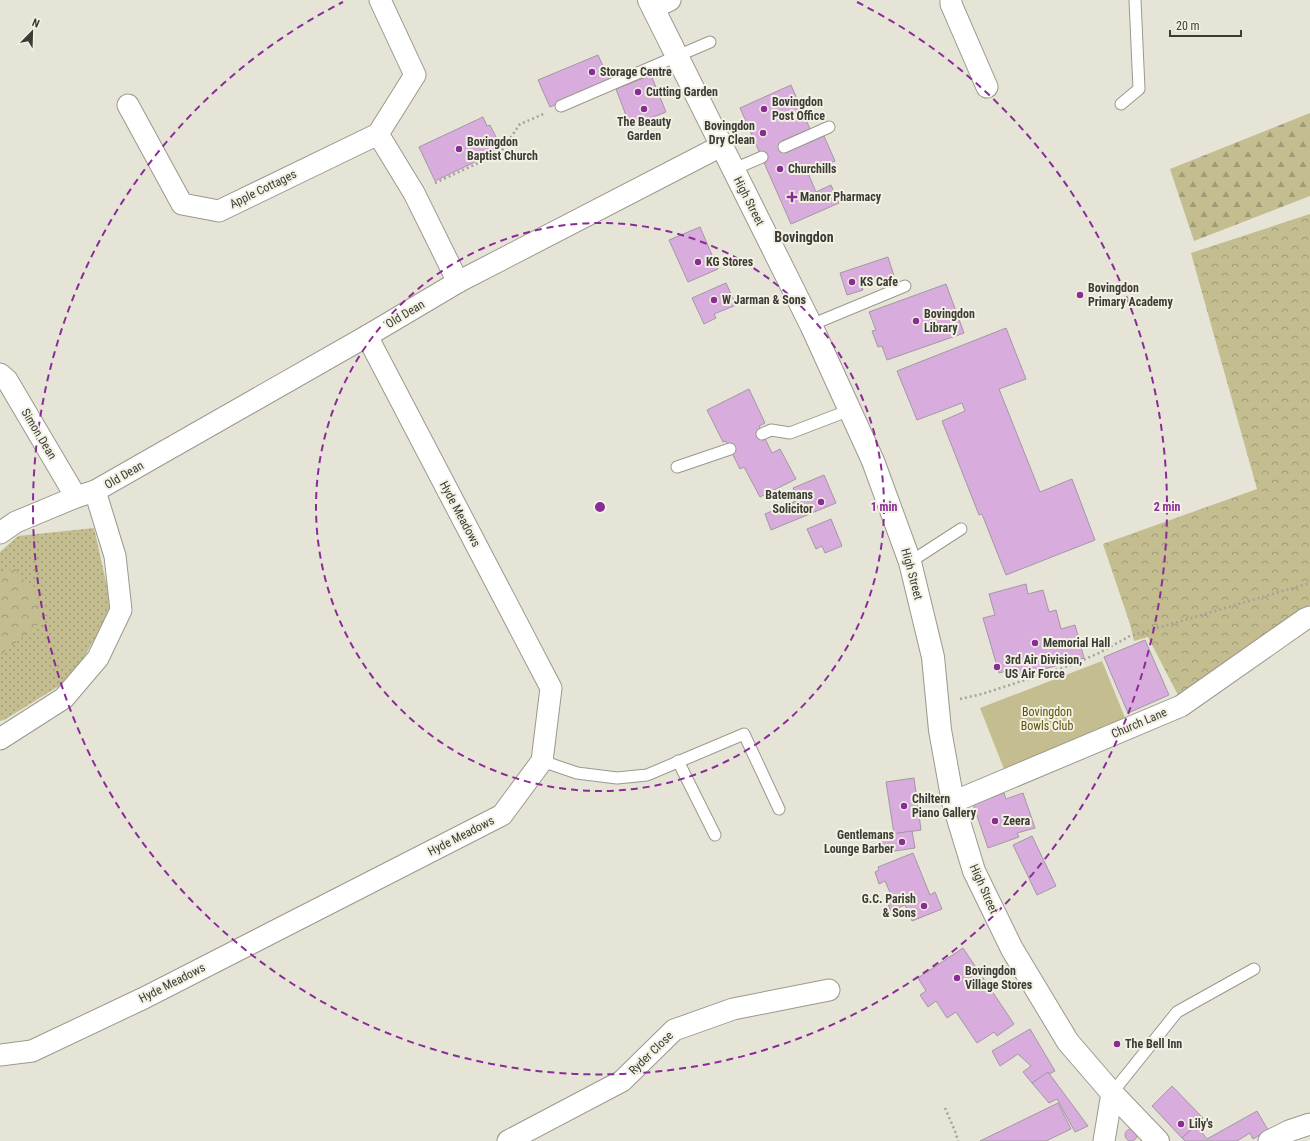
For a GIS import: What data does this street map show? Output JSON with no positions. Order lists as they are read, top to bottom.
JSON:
{
  "streets": {
    "street": [
      "Apple Cottages",
      "High Street",
      "Old Dean",
      "Simon Dean",
      "Hyde Meadows",
      "Church Lane",
      "Ryder Close"
    ]
  },
  "crossings": [
    ["High Street", "Old Dean"],
    ["High Street", "Church Lane"],
    ["Old Dean", "Simon Dean"],
    ["Old Dean", "Hyde Meadows"]
  ],
  "districts": ["Bovingdon"],
  "parks": ["Bovingdon Bowls Club"],
  "places": {
    "other": [
      "Storage Centre",
      "Cutting Garden",
      "The Beauty Garden",
      "Bovingdon Post Office",
      "Bovingdon Dry Clean",
      "Bovingdon Baptist Church",
      "Churchills",
      "KG Stores",
      "KS Cafe",
      "Bovingdon Primary Academy",
      "W Jarman & Sons",
      "Bovingdon Library",
      "Batemans Solicitor",
      "Memorial Hall",
      "3rd Air Division, US Air Force",
      "Chiltern Piano Gallery",
      "Zeera",
      "Gentlemans Lounge Barber",
      "G.C. Parish & Sons",
      "Bovingdon Village Stores",
      "The Bell Inn",
      "Lily's"
    ],
    "health": ["Manor Pharmacy"]
  },
  "scale_bar": "20 m",
  "north": "top right",
  "rings": ["1 min", "2 min"]
}
